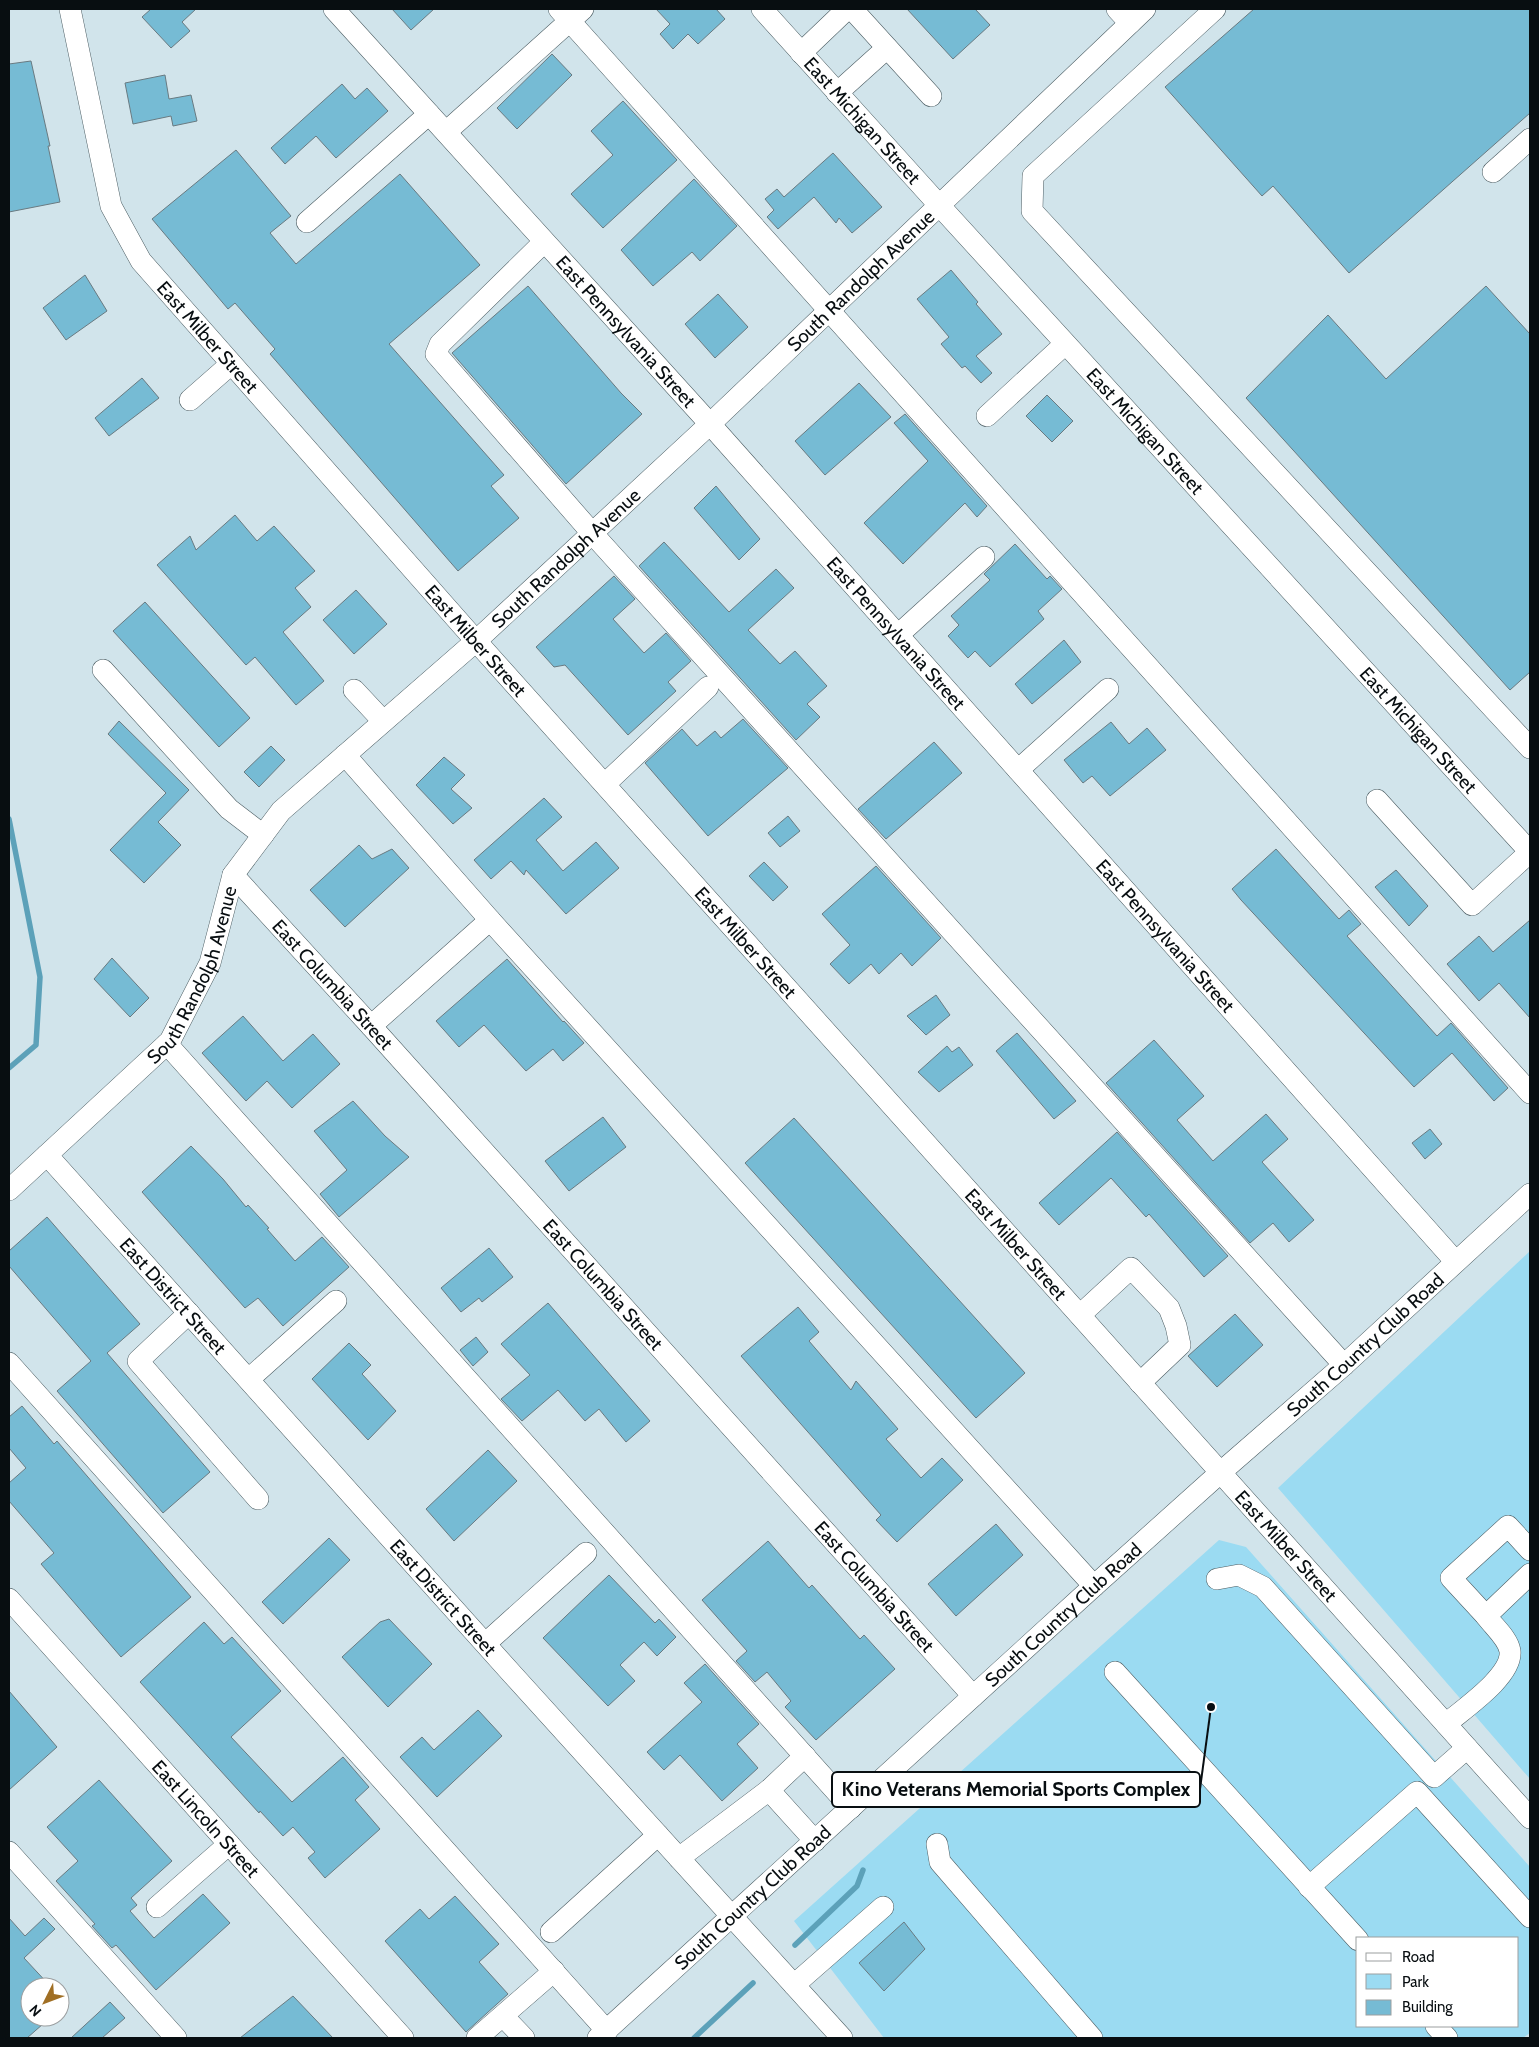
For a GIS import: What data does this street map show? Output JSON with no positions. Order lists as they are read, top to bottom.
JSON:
{
  "streets": {
    "street": [
      "East Michigan Street",
      "South Randolph Avenue",
      "East Pennsylvania Street",
      "East Milber Street",
      "East Columbia Street",
      "East District Street",
      "South Country Club Road",
      "East Lincoln Street"
    ]
  },
  "crossings": [
    ["East Michigan Street", "South Randolph Avenue"],
    ["South Randolph Avenue", "East Pennsylvania Street"],
    ["South Randolph Avenue", "East Milber Street"],
    ["South Randolph Avenue", "East Columbia Street"],
    ["South Randolph Avenue", "East District Street"],
    ["East Pennsylvania Street", "South Country Club Road"],
    ["East Milber Street", "South Country Club Road"],
    ["East Columbia Street", "South Country Club Road"],
    ["East District Street", "South Country Club Road"]
  ],
  "places": ["Kino Veterans Memorial Sports Complex"],
  "legend": ["Road", "Park", "Building"],
  "north": "bottom left"
}
